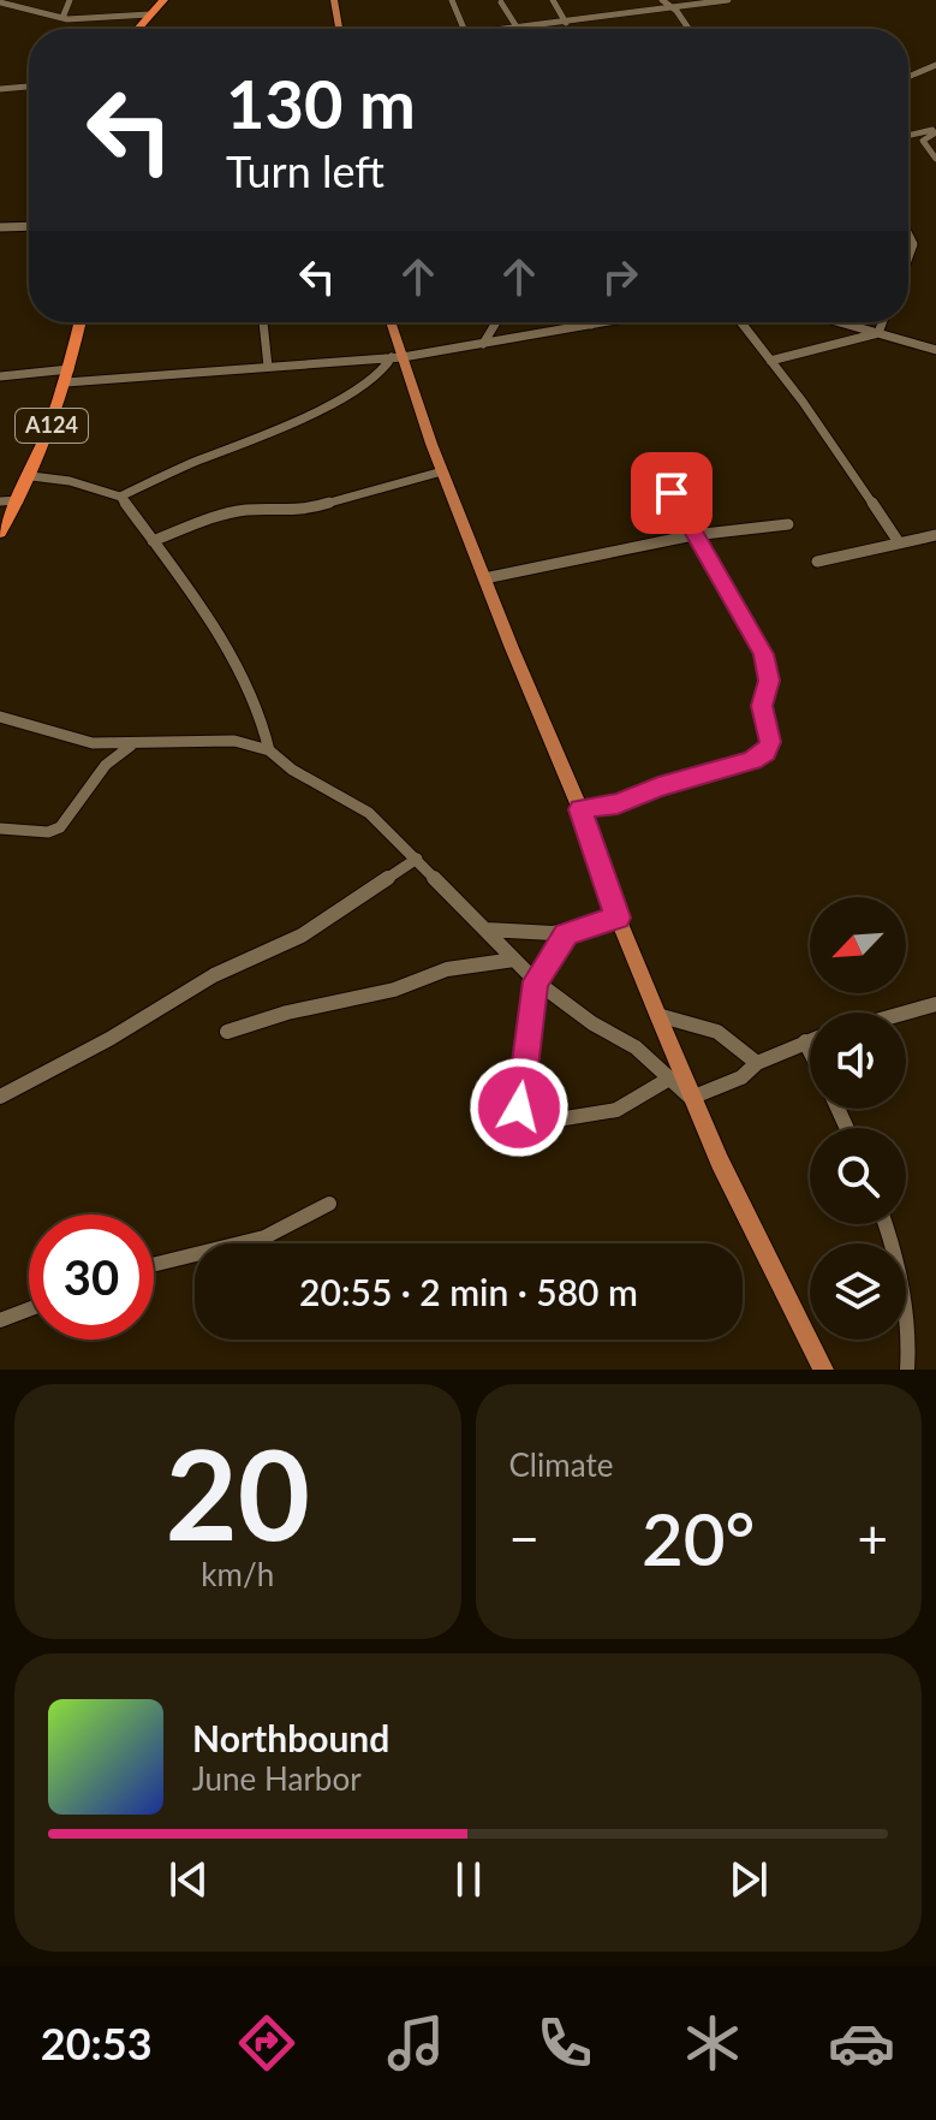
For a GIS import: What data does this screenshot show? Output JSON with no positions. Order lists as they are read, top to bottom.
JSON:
{
  "streets": {
    "highway": ["A124"]
  },
  "north": "bottom left",
  "page": {
    "turn": ["130 m", "Turn left"],
    "limit": "30",
    "trip": "20:55 · 2 min · 580 m",
    "tile": [
      ["20", "km/h"],
      "Climate"
    ],
    "heat": ["−", "20°", "+"],
    "song": ["Northbound", "June Harbor"],
    "tabs": "20:53"
  }
}
